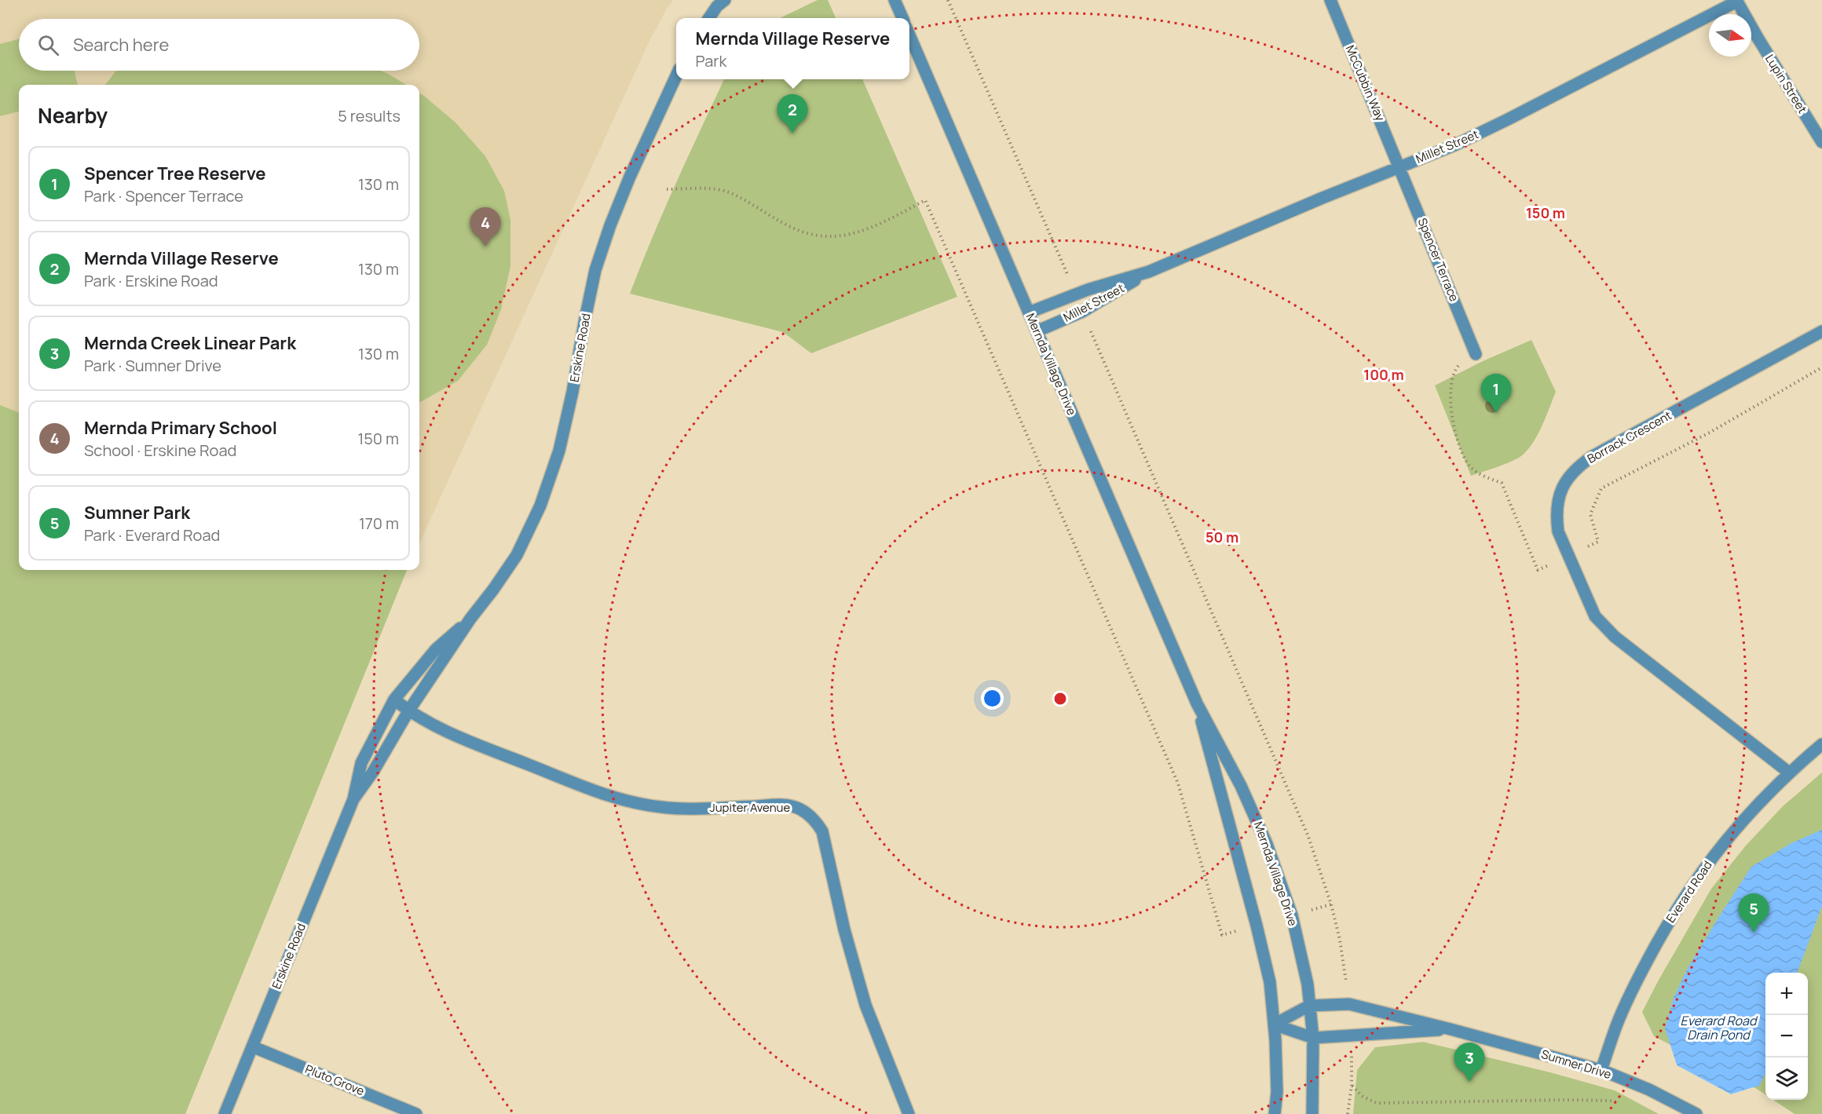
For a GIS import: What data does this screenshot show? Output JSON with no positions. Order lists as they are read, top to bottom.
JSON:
{
  "streets": {
    "street": [
      "McCubbin Way",
      "Lupin Street",
      "Millet Street",
      "Spencer Terrace",
      "Erskine Road",
      "Mernda Village Drive",
      "Borrack Crescent",
      "Jupiter Avenue",
      "Everard Road",
      "Sumner Drive",
      "Pluto Grove"
    ]
  },
  "crossings": [
    ["McCubbin Way", "Millet Street"],
    ["McCubbin Way", "Spencer Terrace"],
    ["Lupin Street", "Millet Street"],
    ["Millet Street", "Spencer Terrace"],
    ["Millet Street", "Mernda Village Drive"],
    ["Erskine Road", "Jupiter Avenue"],
    ["Erskine Road", "Pluto Grove"],
    ["Mernda Village Drive", "Sumner Drive"],
    ["Borrack Crescent", "Everard Road"],
    ["Everard Road", "Sumner Drive"]
  ],
  "water": ["Everard Road Drain Pond"],
  "north": "right",
  "page": {
    "popup": ["Mernda Village Reserve", "Park"],
    "search": "Search here",
    "heading": ["Nearby", "5 results"],
    "pins": [
      "2",
      "4",
      "1",
      "5",
      "3"
    ],
    "list": [
      {
        "mark": "1",
        "name": "Spencer Tree Reserve",
        "note": "Park · Spencer Terrace",
        "value": "130 m"
      },
      {
        "mark": "2",
        "name": "Mernda Village Reserve",
        "note": "Park · Erskine Road",
        "value": "130 m"
      },
      {
        "mark": "3",
        "name": "Mernda Creek Linear Park",
        "note": "Park · Sumner Drive",
        "value": "130 m"
      },
      {
        "mark": "4",
        "name": "Mernda Primary School",
        "note": "School · Erskine Road",
        "value": "150 m"
      },
      {
        "mark": "5",
        "name": "Sumner Park",
        "note": "Park · Everard Road",
        "value": "170 m"
      }
    ],
    "map_buttons": ["+", "−"]
  },
  "rings": ["150 m", "100 m", "50 m"]
}
